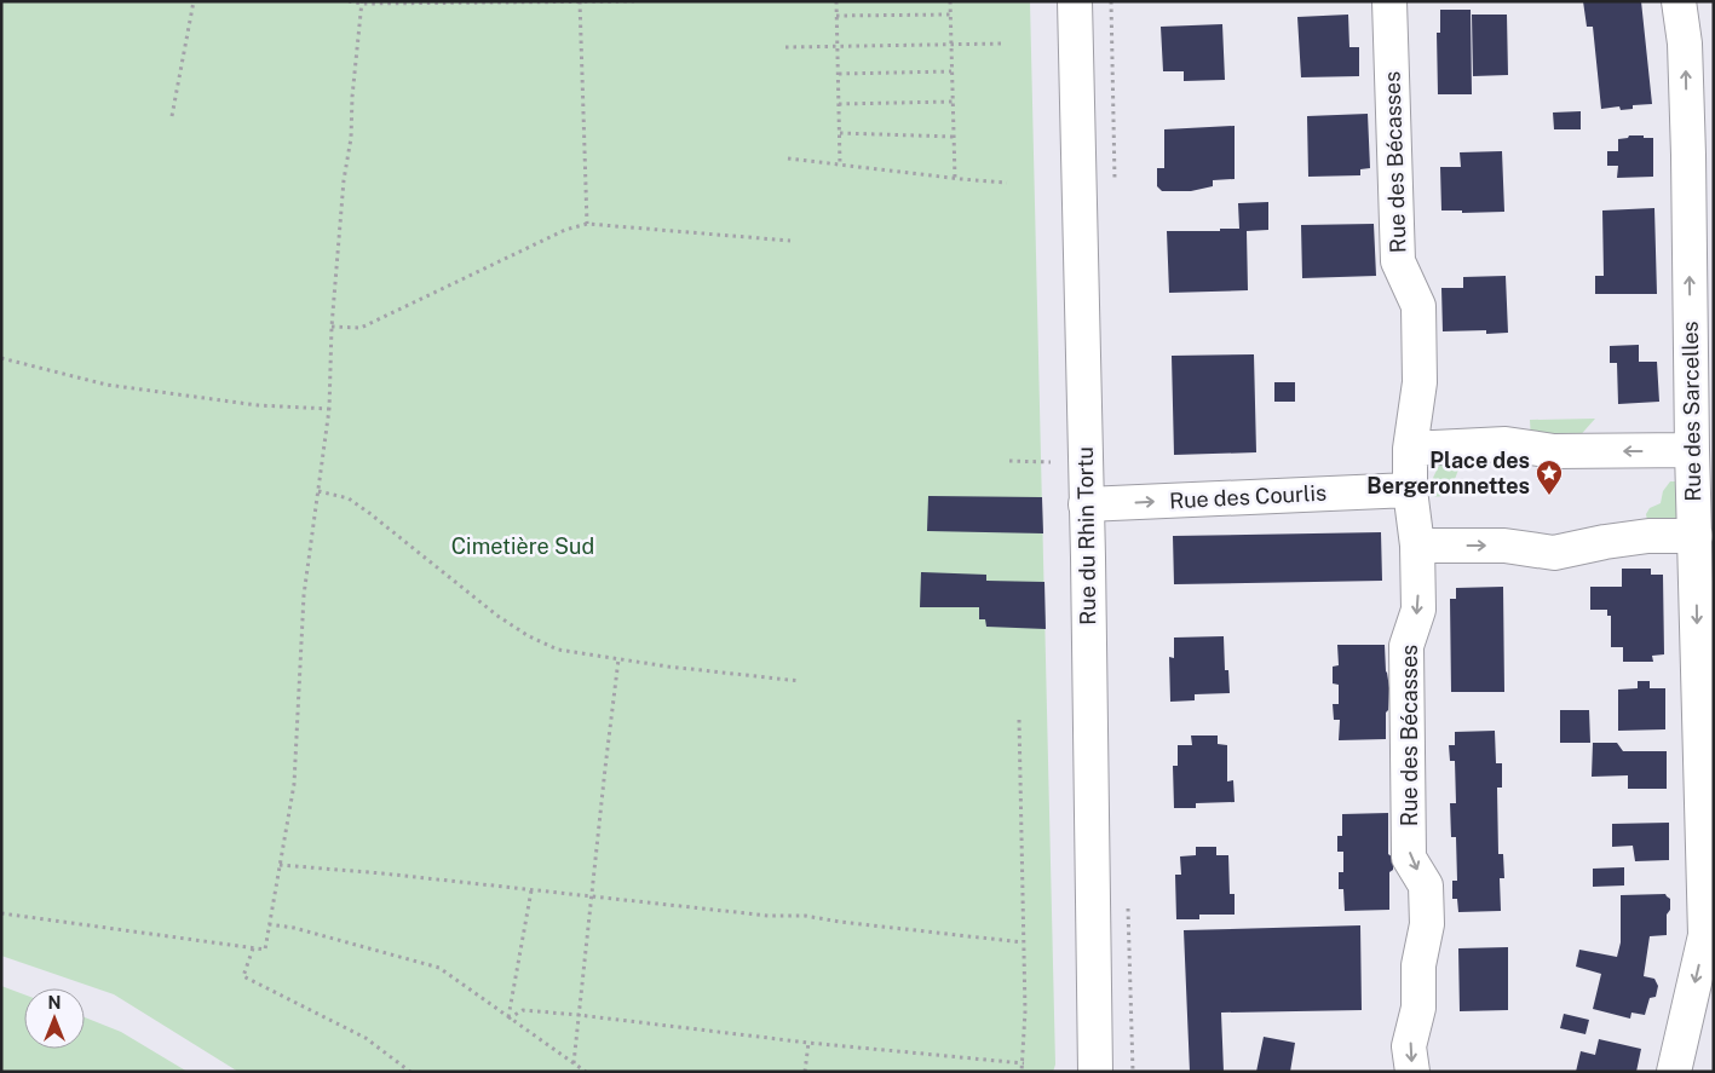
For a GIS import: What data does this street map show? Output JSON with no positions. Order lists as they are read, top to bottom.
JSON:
{
  "streets": {
    "street": [
      "Rue des Bécasses",
      "Rue des Sarcelles",
      "Rue des Courlis",
      "Rue du Rhin Tortu"
    ]
  },
  "crossings": [
    ["Rue des Bécasses", "Rue des Courlis"],
    ["Rue des Courlis", "Rue du Rhin Tortu"]
  ],
  "one_way": ["Rue des Bécasses", "Rue des Courlis"],
  "parks": ["Cimetière Sud"],
  "places": {
    "place": ["Place des Bergeronnettes"]
  },
  "north": "top"
}
